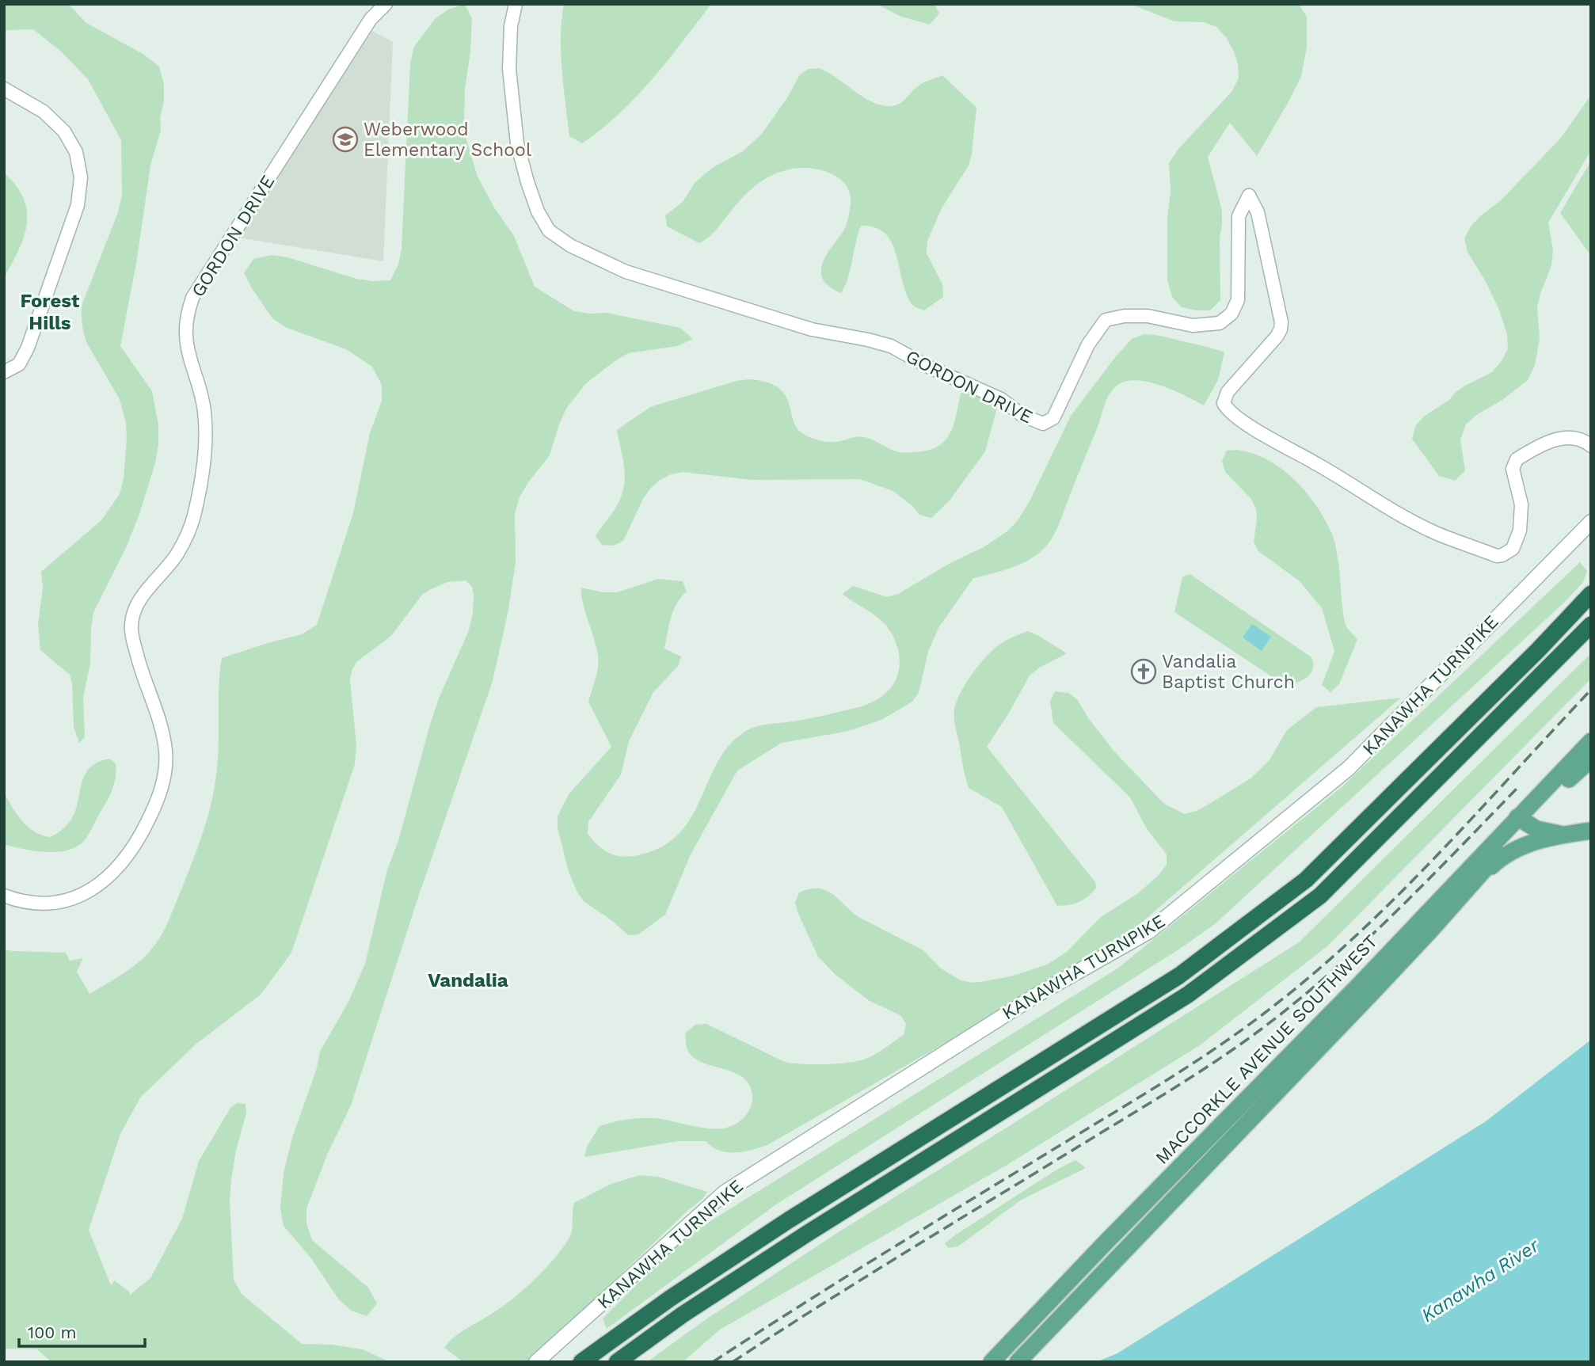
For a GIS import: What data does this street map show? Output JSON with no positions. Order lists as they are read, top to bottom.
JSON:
{
  "streets": {
    "main road": ["KANAWHA TURNPIKE", "MACCORKLE AVENUE SOUTHWEST"],
    "street": ["GORDON DRIVE"]
  },
  "districts": ["Forest Hills", "Vandalia"],
  "water": ["Kanawha River"],
  "places": {
    "school or university": ["Weberwood Elementary School"],
    "church": ["Vandalia Baptist Church"]
  },
  "scale_bar": "100 m"
}
